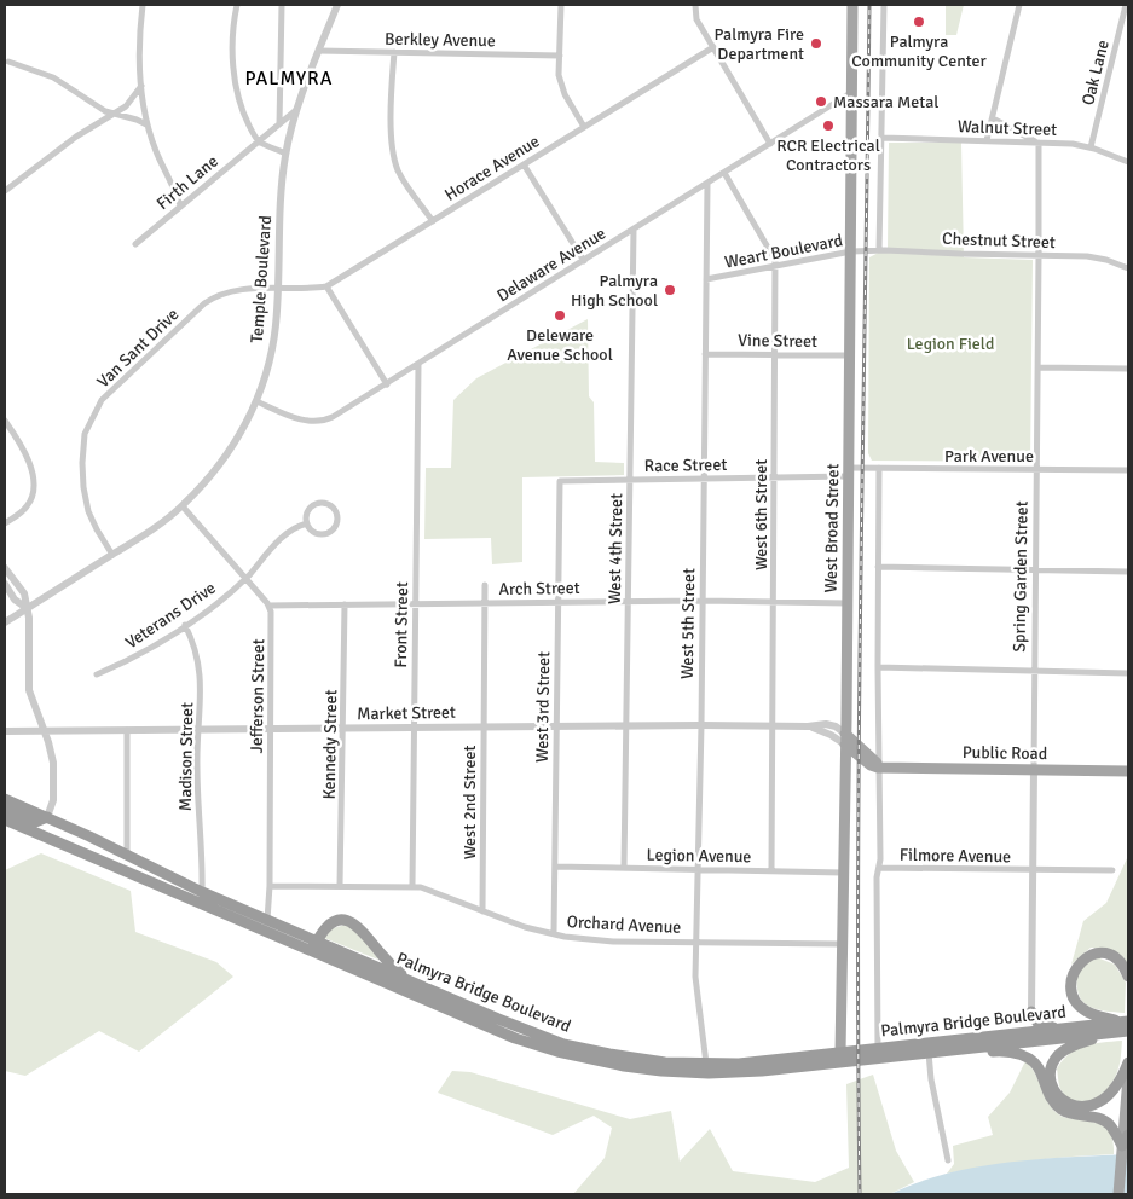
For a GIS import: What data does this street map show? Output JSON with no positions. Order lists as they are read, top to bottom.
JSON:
{
  "streets": {
    "highway": ["Palmyra Bridge Boulevard"],
    "main road": ["West Broad Street", "Public Road"],
    "street": [
      "Berkley Avenue",
      "Oak Lane",
      "Walnut Street",
      "Horace Avenue",
      "Firth Lane",
      "Chestnut Street",
      "Weart Boulevard",
      "Delaware Avenue",
      "Temple Boulevard",
      "Vine Street",
      "Van Sant Drive",
      "Park Avenue",
      "Race Street",
      "West 6th Street",
      "West 4th Street",
      "Spring Garden Street",
      "Arch Street",
      "Veterans Drive",
      "West 5th Street",
      "Front Street",
      "Jefferson Street",
      "West 3rd Street",
      "Market Street",
      "Kennedy Street",
      "Madison Street",
      "West 2nd Street",
      "Legion Avenue",
      "Filmore Avenue",
      "Orchard Avenue"
    ]
  },
  "crossings": [
    ["Berkley Avenue", "Temple Boulevard"],
    ["Oak Lane", "Walnut Street"],
    ["Walnut Street", "Spring Garden Street"],
    ["Horace Avenue", "Temple Boulevard"],
    ["Horace Avenue", "Van Sant Drive"],
    ["Firth Lane", "Temple Boulevard"],
    ["Chestnut Street", "Weart Boulevard"],
    ["Chestnut Street", "Spring Garden Street"],
    ["Weart Boulevard", "West 6th Street"],
    ["Weart Boulevard", "West Broad Street"],
    ["Weart Boulevard", "West 5th Street"],
    ["Delaware Avenue", "Temple Boulevard"],
    ["Delaware Avenue", "West 6th Street"],
    ["Delaware Avenue", "West Broad Street"],
    ["Delaware Avenue", "West 4th Street"],
    ["Delaware Avenue", "West 5th Street"],
    ["Delaware Avenue", "Front Street"],
    ["Temple Boulevard", "Van Sant Drive"],
    ["Vine Street", "West 6th Street"],
    ["Vine Street", "West Broad Street"],
    ["Vine Street", "West 5th Street"],
    ["Park Avenue", "Race Street"],
    ["Park Avenue", "West Broad Street"],
    ["Park Avenue", "Spring Garden Street"],
    ["Race Street", "West 6th Street"],
    ["Race Street", "West Broad Street"],
    ["Race Street", "West 4th Street"],
    ["Race Street", "West 5th Street"],
    ["Race Street", "West 3rd Street"],
    ["West 6th Street", "Arch Street"],
    ["West 6th Street", "Market Street"],
    ["West 6th Street", "Legion Avenue"],
    ["West Broad Street", "Arch Street"],
    ["West Broad Street", "Market Street"],
    ["West Broad Street", "Public Road"],
    ["West Broad Street", "Legion Avenue"],
    ["West Broad Street", "Orchard Avenue"],
    ["West Broad Street", "Palmyra Bridge Boulevard"],
    ["West 4th Street", "Arch Street"],
    ["West 4th Street", "Market Street"],
    ["West 4th Street", "Legion Avenue"],
    ["Spring Garden Street", "Public Road"],
    ["Spring Garden Street", "Filmore Avenue"],
    ["Arch Street", "West 5th Street"],
    ["Arch Street", "Front Street"],
    ["Arch Street", "Jefferson Street"],
    ["Arch Street", "West 3rd Street"],
    ["Arch Street", "Kennedy Street"],
    ["Arch Street", "West 2nd Street"],
    ["Veterans Drive", "Madison Street"],
    ["West 5th Street", "Market Street"],
    ["West 5th Street", "Legion Avenue"],
    ["West 5th Street", "Orchard Avenue"],
    ["West 5th Street", "Palmyra Bridge Boulevard"],
    ["Front Street", "Market Street"],
    ["Front Street", "Orchard Avenue"],
    ["Jefferson Street", "Market Street"],
    ["Jefferson Street", "Orchard Avenue"],
    ["Jefferson Street", "Palmyra Bridge Boulevard"],
    ["West 3rd Street", "Market Street"],
    ["West 3rd Street", "Legion Avenue"],
    ["West 3rd Street", "Orchard Avenue"],
    ["Market Street", "Kennedy Street"],
    ["Market Street", "Public Road"],
    ["Market Street", "Madison Street"],
    ["Market Street", "West 2nd Street"],
    ["Kennedy Street", "Orchard Avenue"],
    ["Madison Street", "Palmyra Bridge Boulevard"],
    ["West 2nd Street", "Orchard Avenue"]
  ],
  "districts": ["PALMYRA"],
  "parks": ["Legion Field"],
  "places": [
    "Palmyra Community Center",
    "Palmyra Fire Department",
    "Massara Metal",
    "RCR Electrical Contractors",
    "Palmyra High School",
    "Deleware Avenue School"
  ]
}
